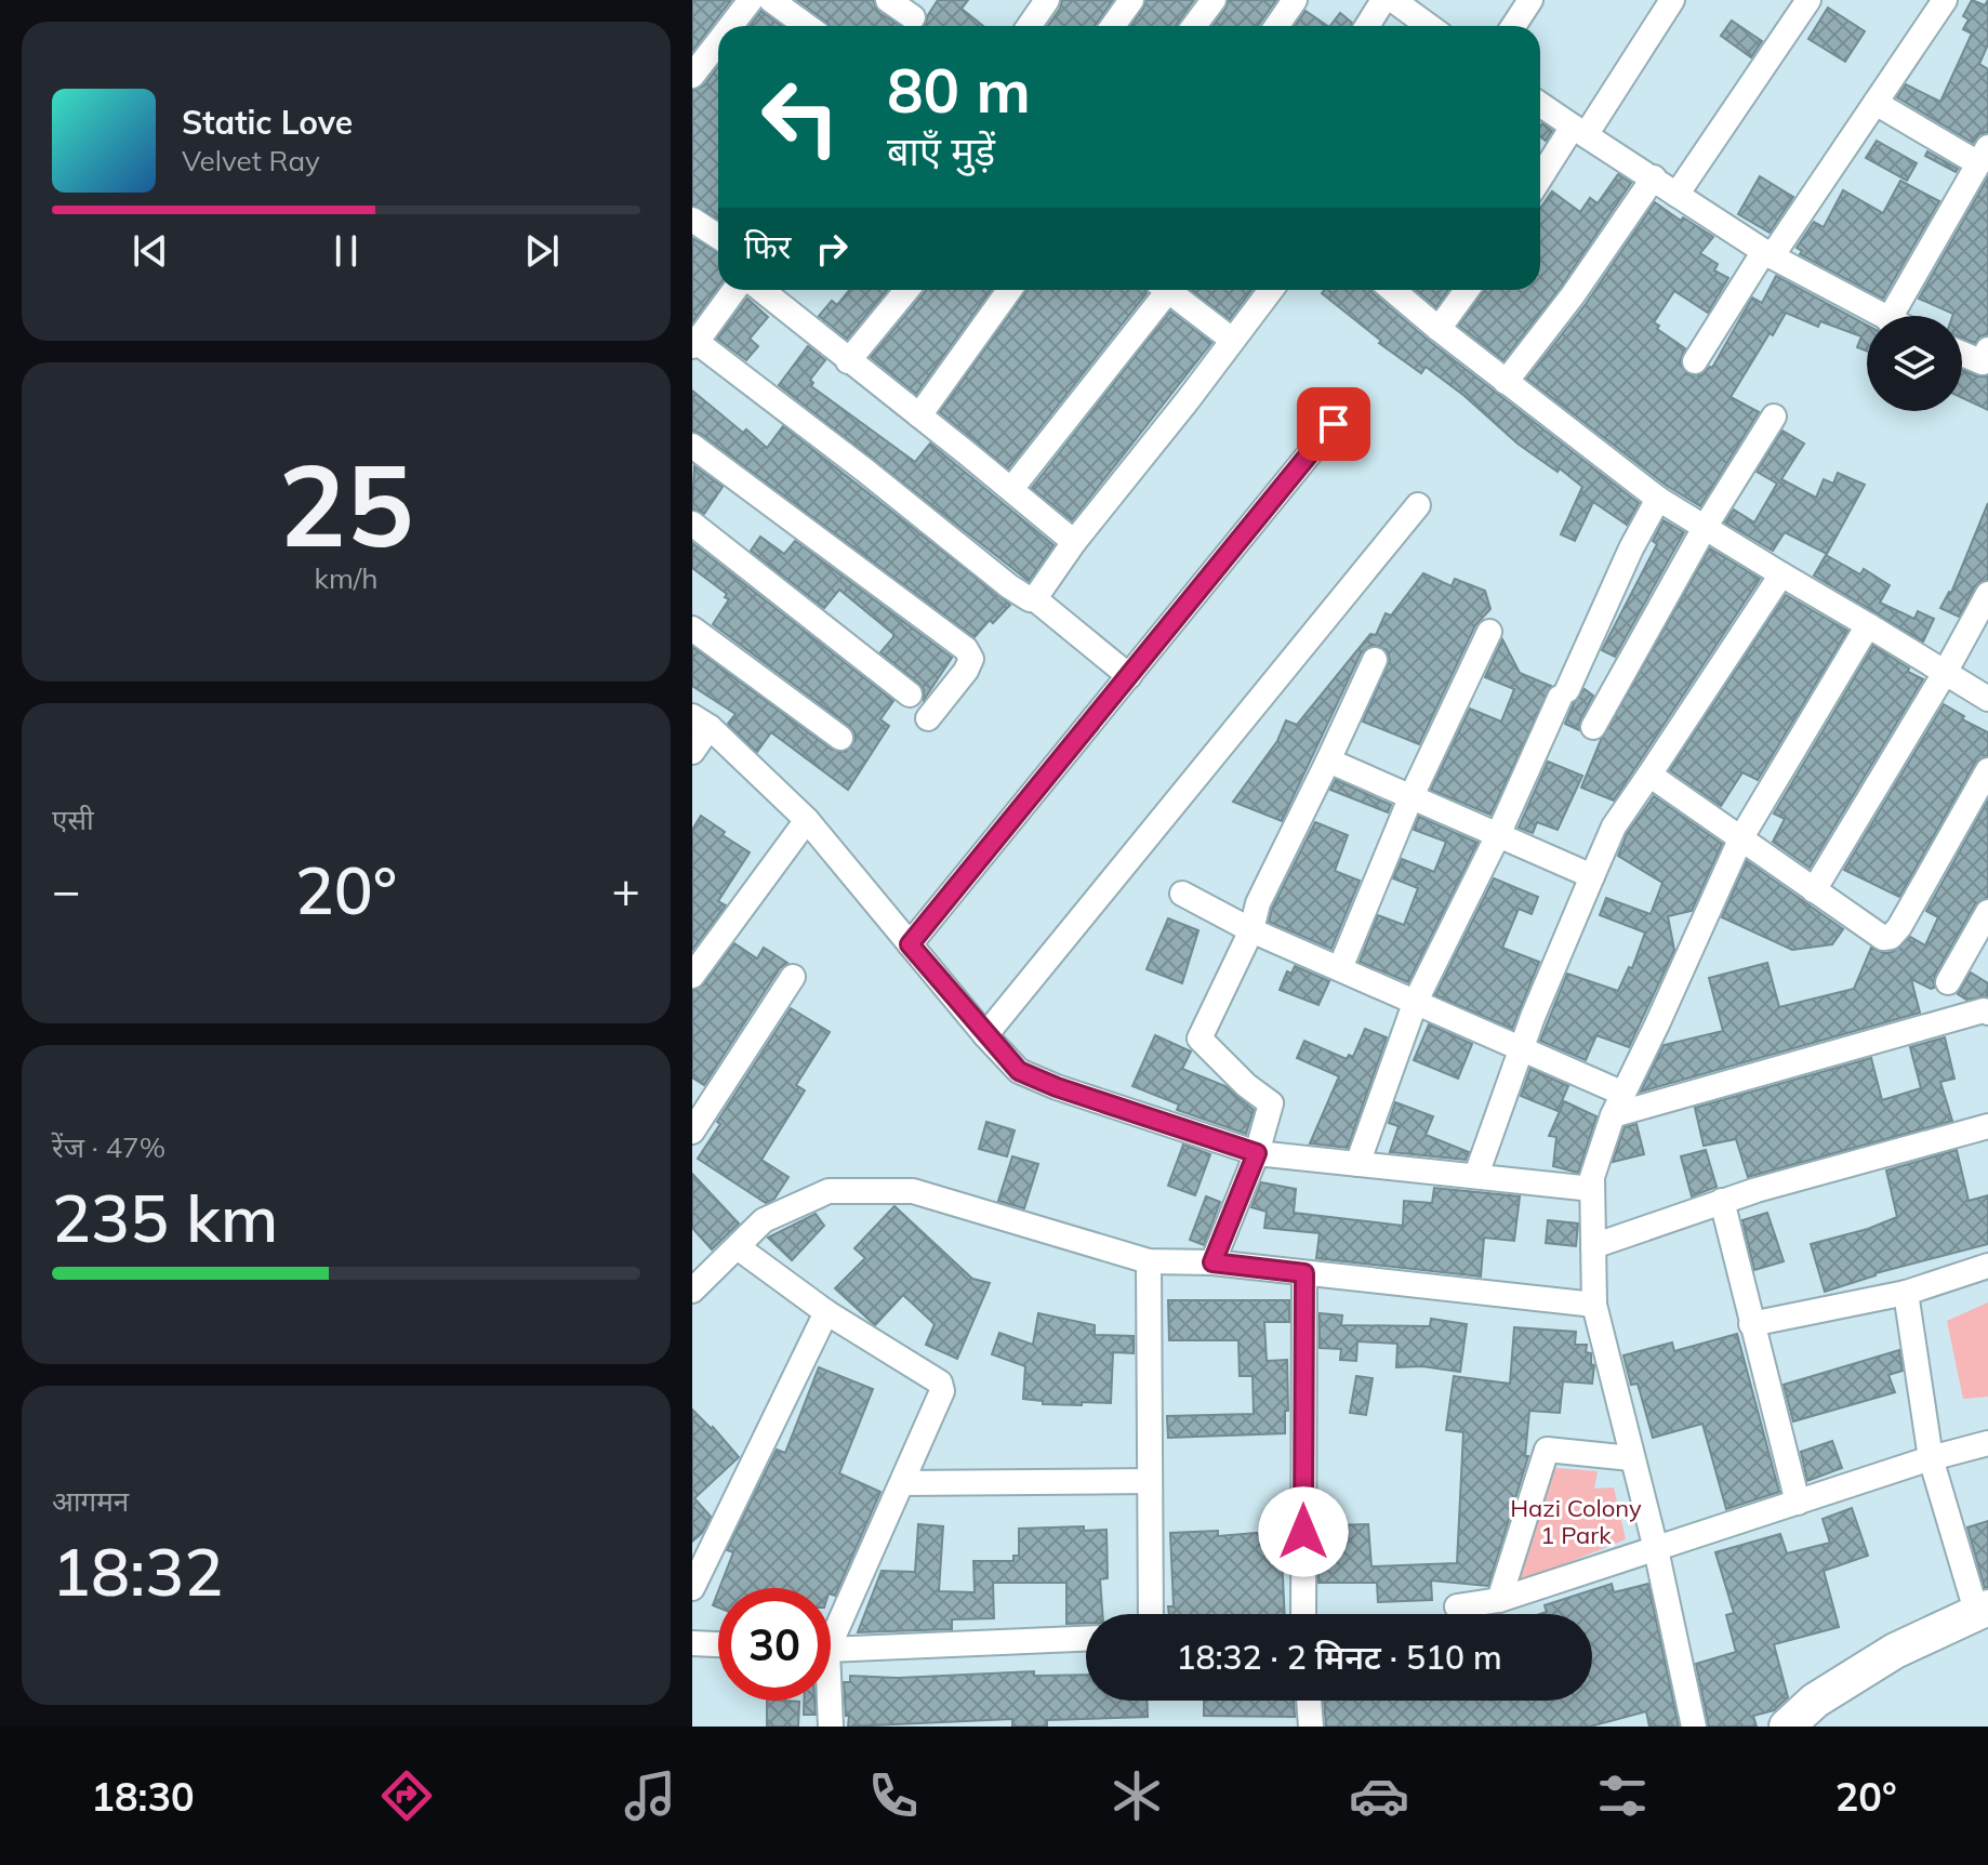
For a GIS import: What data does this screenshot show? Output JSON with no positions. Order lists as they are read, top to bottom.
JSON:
{
  "parks": ["Hazi Colony 1 Park"],
  "page": {
    "turn": ["80 m", "बाएँ मुड़ें"],
    "song": ["Static Love", "Velvet Ray"],
    "then": "फिर",
    "tile": [
      ["25", "km/h"],
      "एसी",
      ["रेंज · 47%", "235 km"],
      ["आगमन", "18:32"]
    ],
    "heat": ["−", "20°", "+"],
    "limit": "30",
    "trip": "18:32 · 2 मिनट · 510 m",
    "tabs": ["18:30", "20°"]
  }
}
